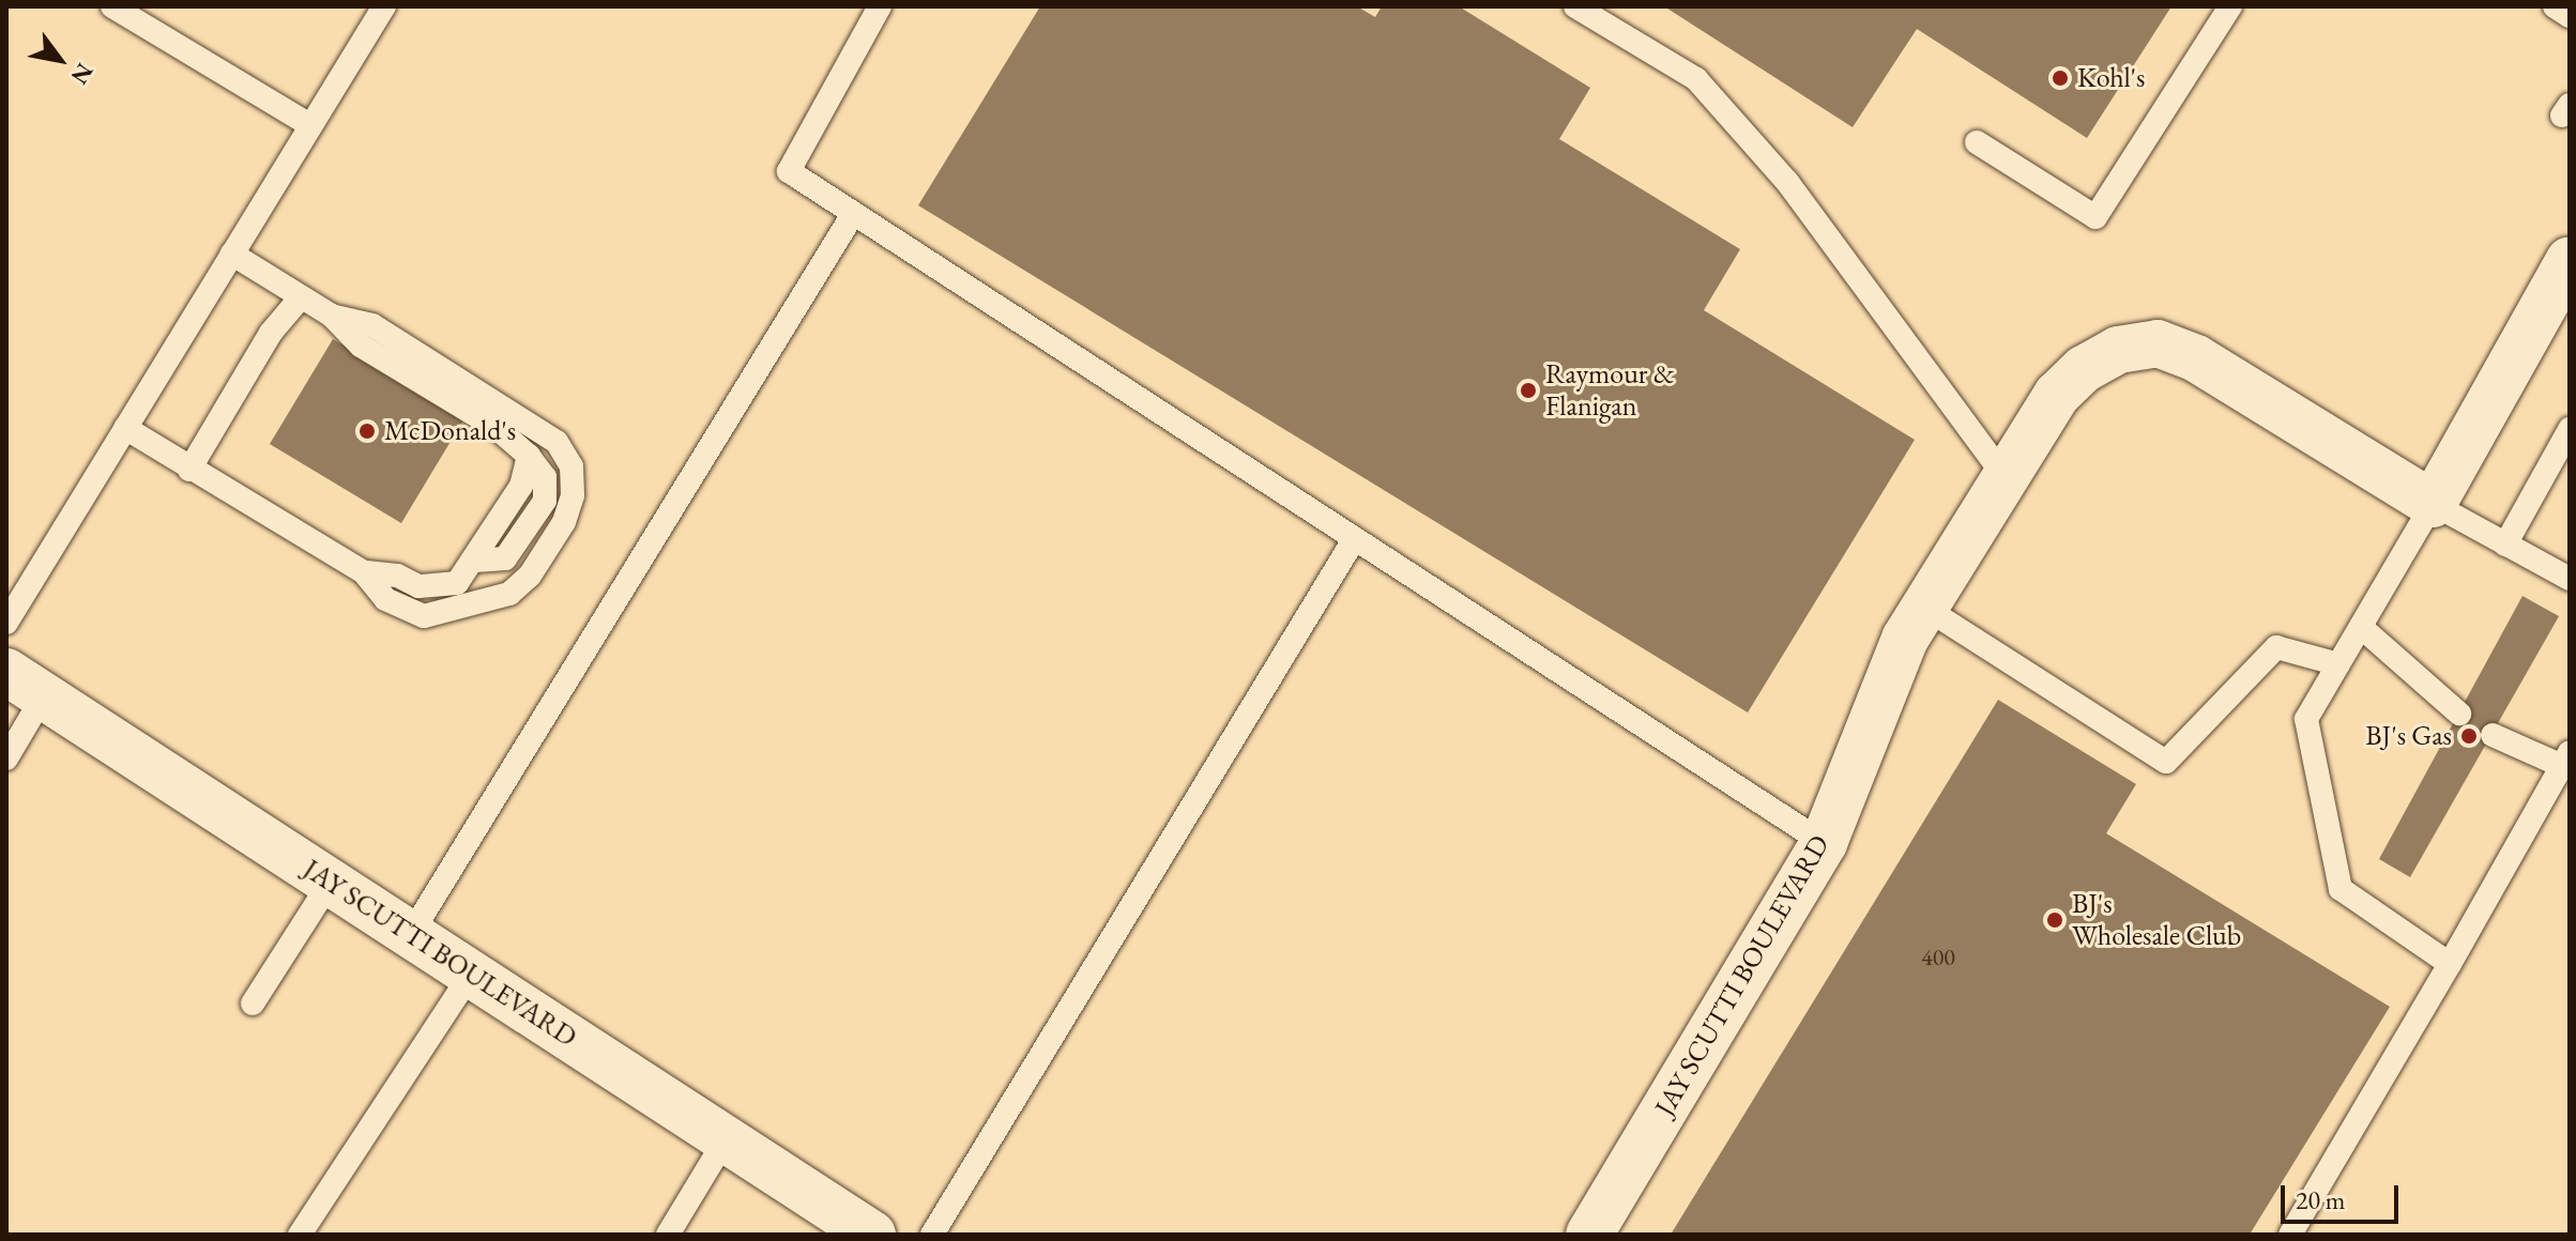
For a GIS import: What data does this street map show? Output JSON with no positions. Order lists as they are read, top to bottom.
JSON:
{
  "streets": {
    "street": ["JAY SCUTTI BOULEVARD"]
  },
  "places": [
    "Kohl's",
    "Raymour & Flanigan",
    "McDonald's",
    "BJ's Gas",
    "BJ's Wholesale Club"
  ],
  "house_numbers": ["400"],
  "scale_bar": "20 m",
  "north": "bottom right"
}
